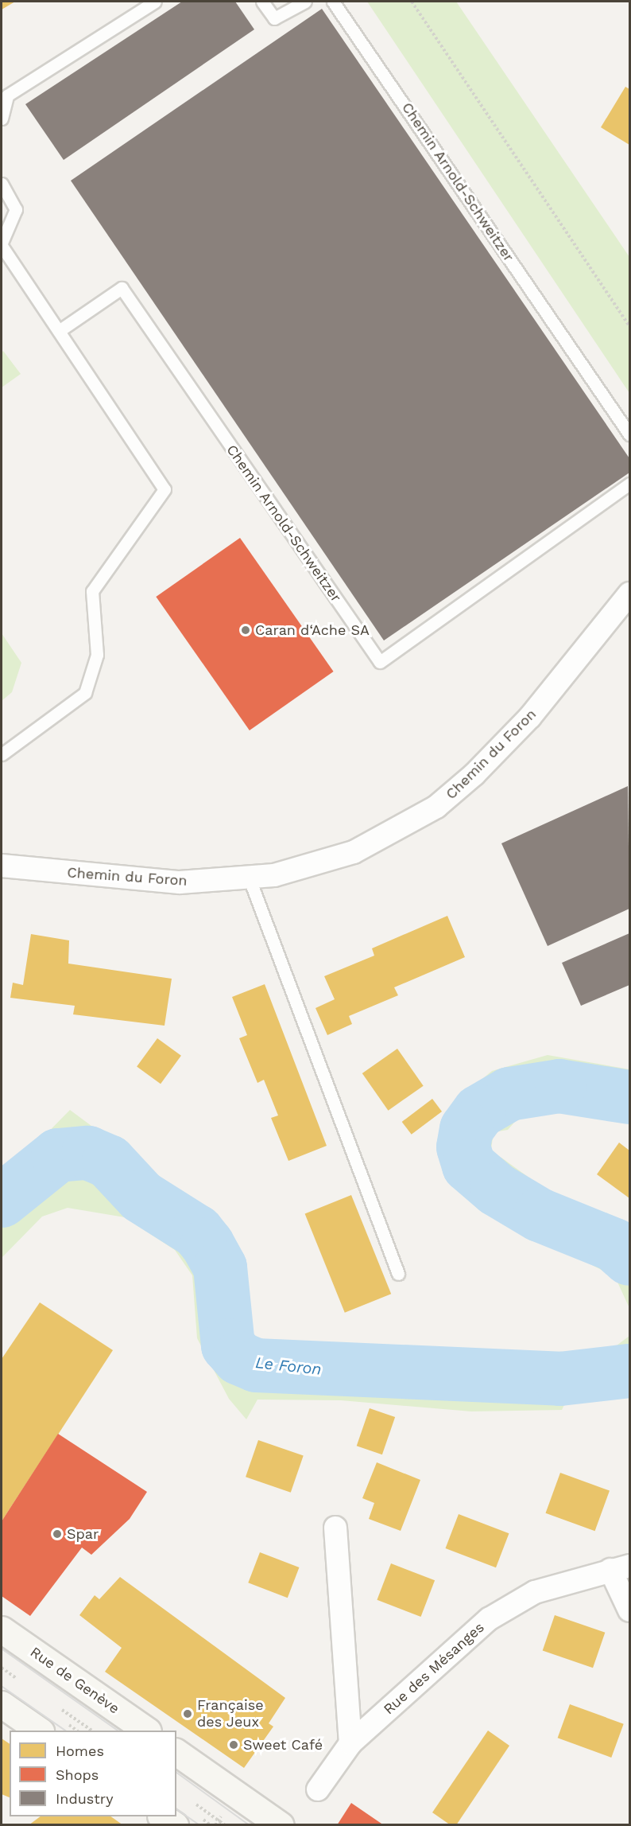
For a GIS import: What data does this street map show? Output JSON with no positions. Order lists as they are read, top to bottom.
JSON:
{
  "streets": {
    "main road": ["Rue de Genève"],
    "street": ["Chemin du Foron", "Rue des Mésanges"],
    "lane": ["Chemin Arnold-Schweitzer"]
  },
  "water": ["Le Foron"],
  "places": [
    "Caran d‘Ache SA",
    "Spar",
    "Française des Jeux",
    "Sweet Café"
  ],
  "legend": ["Homes", "Shops", "Industry"]
}
